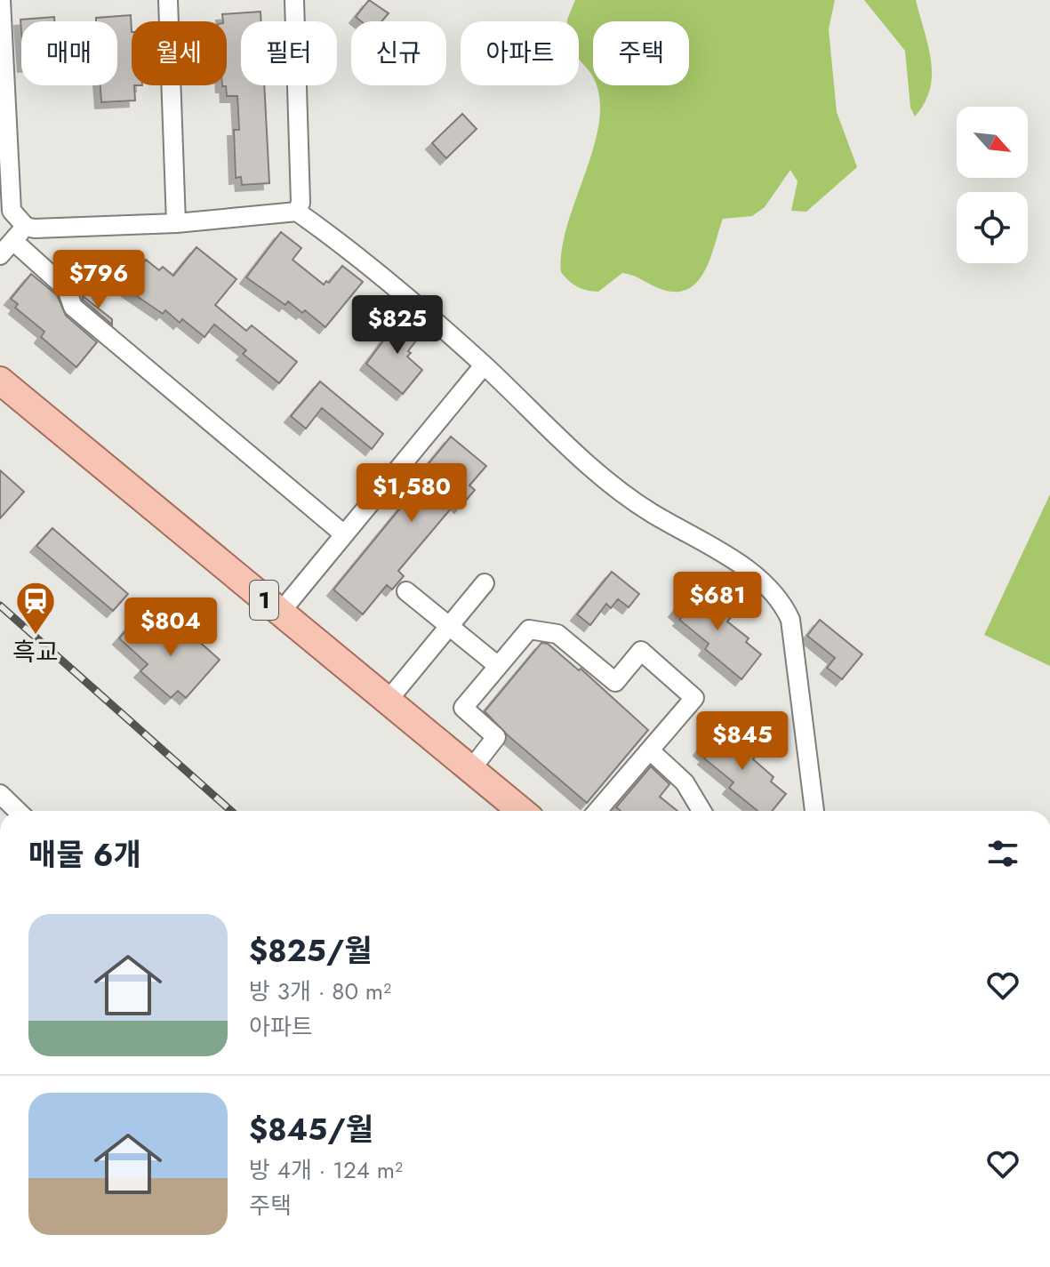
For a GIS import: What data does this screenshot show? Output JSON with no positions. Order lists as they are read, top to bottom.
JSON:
{
  "streets": {
    "main road": ["1"]
  },
  "places": {
    "station": ["흑교"]
  },
  "north": "bottom right",
  "page": {
    "chip": [
      "매매",
      "월세",
      "필터",
      "신규",
      "아파트",
      "주택"
    ],
    "price": [
      "$796",
      "$825",
      "$1,580",
      "$681",
      "$804",
      "$845"
    ],
    "heading": "매물 6개",
    "list": [
      {
        "name": "$825/월",
        "note": "방 3개 · 80 m² · 아파트"
      },
      {
        "name": "$845/월",
        "note": "방 4개 · 124 m² · 주택"
      }
    ]
  }
}
